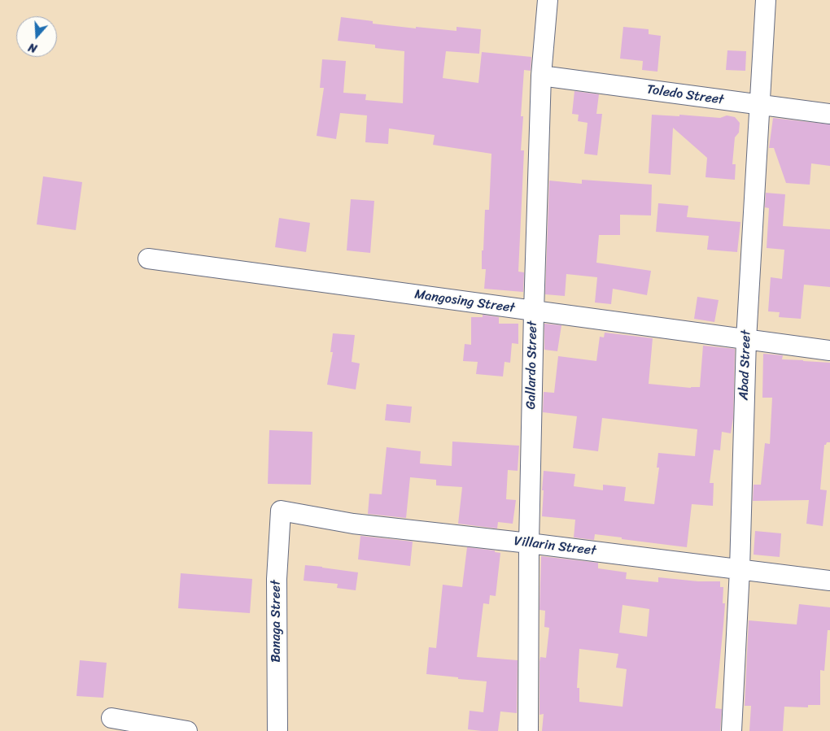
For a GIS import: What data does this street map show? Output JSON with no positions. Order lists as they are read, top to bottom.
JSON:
{
  "streets": {
    "street": [
      "Toledo Street",
      "Mangosing Street",
      "Gallardo Street",
      "Abad Street",
      "Villarin Street",
      "Banaga Street"
    ]
  },
  "crossings": [
    ["Toledo Street", "Gallardo Street"],
    ["Toledo Street", "Abad Street"],
    ["Mangosing Street", "Gallardo Street"],
    ["Mangosing Street", "Abad Street"],
    ["Gallardo Street", "Villarin Street"],
    ["Abad Street", "Villarin Street"],
    ["Villarin Street", "Banaga Street"]
  ],
  "north": "bottom"
}
